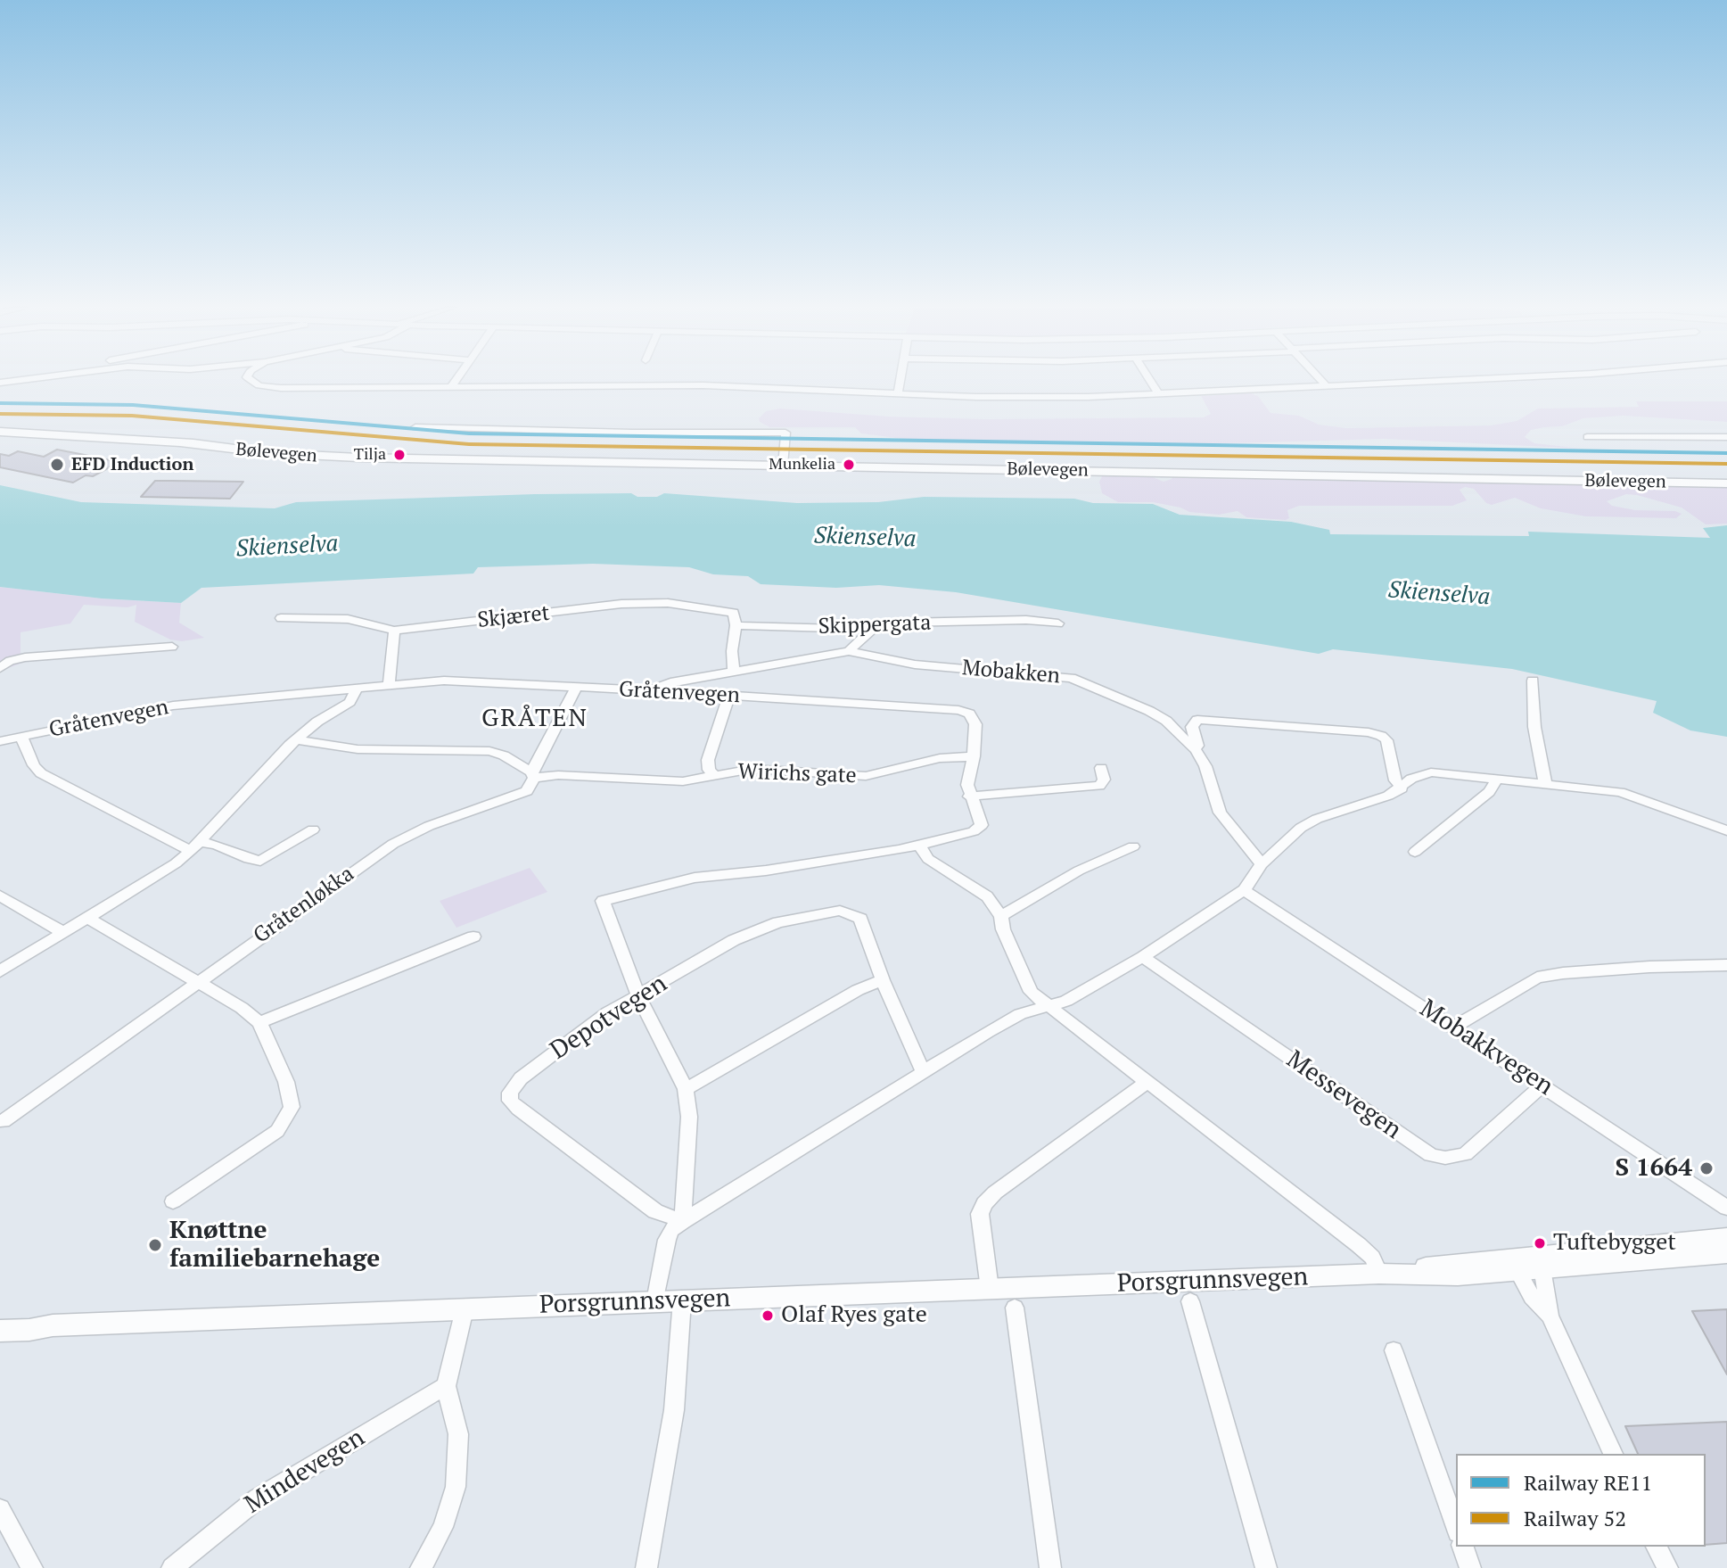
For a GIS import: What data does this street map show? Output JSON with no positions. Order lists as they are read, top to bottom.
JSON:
{
  "streets": {
    "main road": ["Bølevegen", "Porsgrunnsvegen"],
    "street": [
      "Skjæret",
      "Skippergata",
      "Mobakken",
      "Gråtenvegen",
      "Wirichs gate",
      "Gråtenløkka",
      "Depotvegen",
      "Mobakkvegen",
      "Messevegen",
      "Mindevegen"
    ]
  },
  "crossings": [
    ["Skjæret", "Skippergata"],
    ["Gråtenvegen", "Wirichs gate"],
    ["Gråtenvegen", "Gråtenløkka"],
    ["Wirichs gate", "Gråtenløkka"],
    ["Mobakkvegen", "Messevegen"]
  ],
  "districts": ["GRÅTEN"],
  "water": ["Skienselva"],
  "places": [
    "Tilja",
    "EFD Induction",
    "Munkelia",
    "S 1664",
    "Tuftebygget",
    "Knøttne familiebarnehage",
    "Olaf Ryes gate"
  ],
  "lines": ["rail line RE11", "rail line 52"],
  "legend": ["Railway RE11", "Railway 52"]
}
